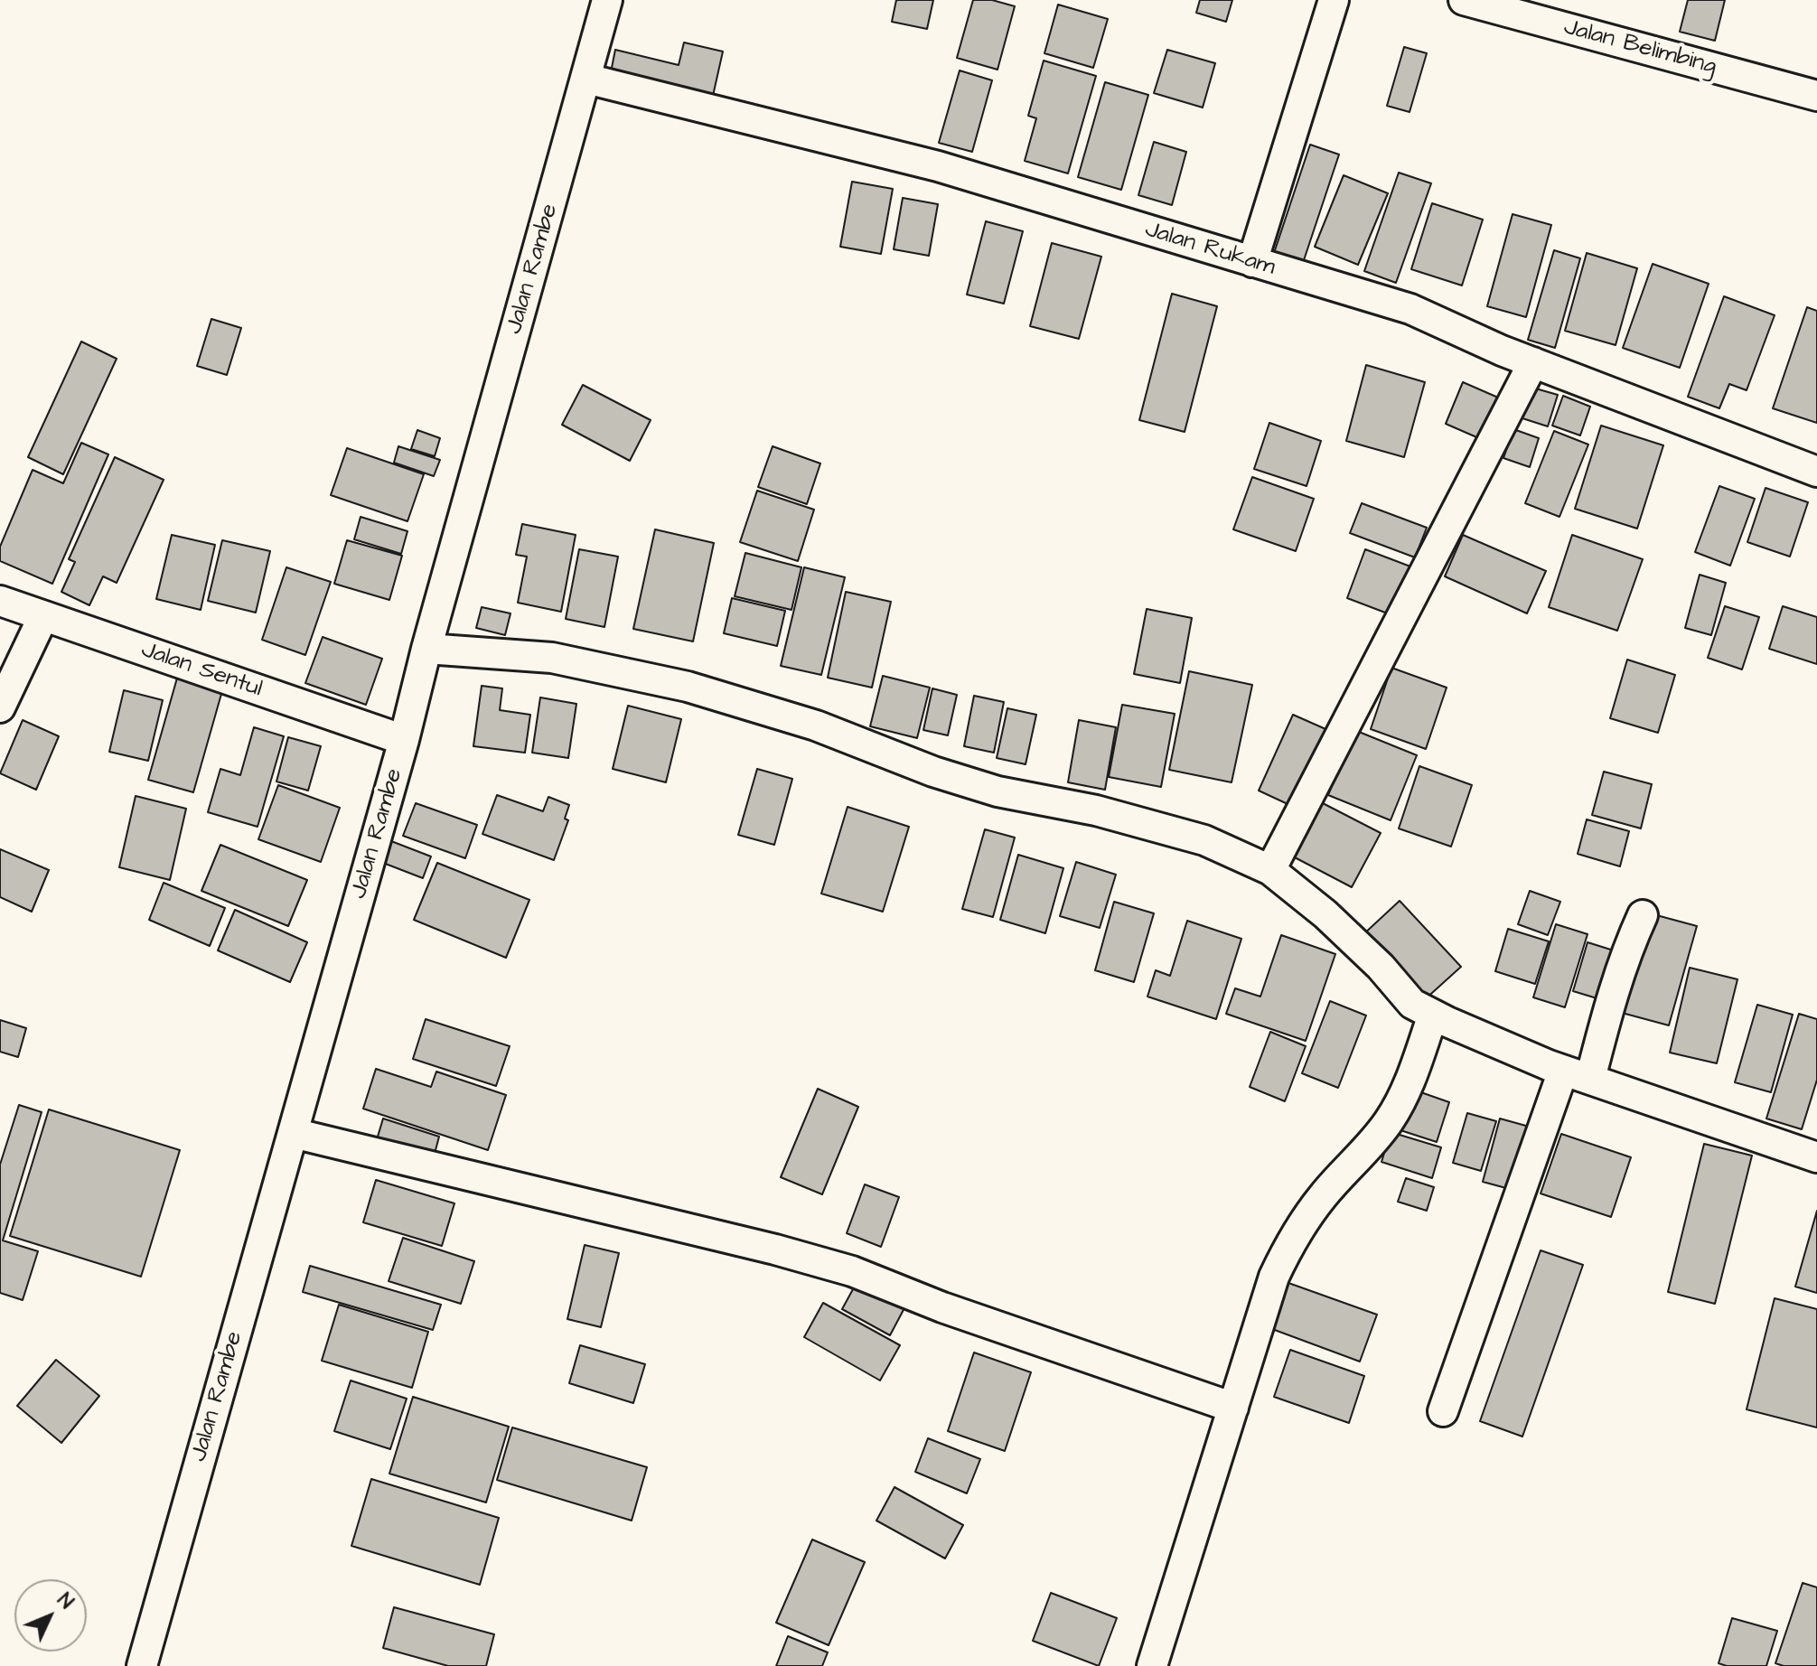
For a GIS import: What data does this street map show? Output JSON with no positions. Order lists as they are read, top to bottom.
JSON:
{
  "streets": {
    "street": [
      "Jalan Belimbing",
      "Jalan Rukam",
      "Jalan Rambe",
      "Jalan Sentul"
    ]
  },
  "crossings": [
    ["Jalan Rukam", "Jalan Rambe"],
    ["Jalan Rambe", "Jalan Sentul"]
  ],
  "north": "top right"
}
